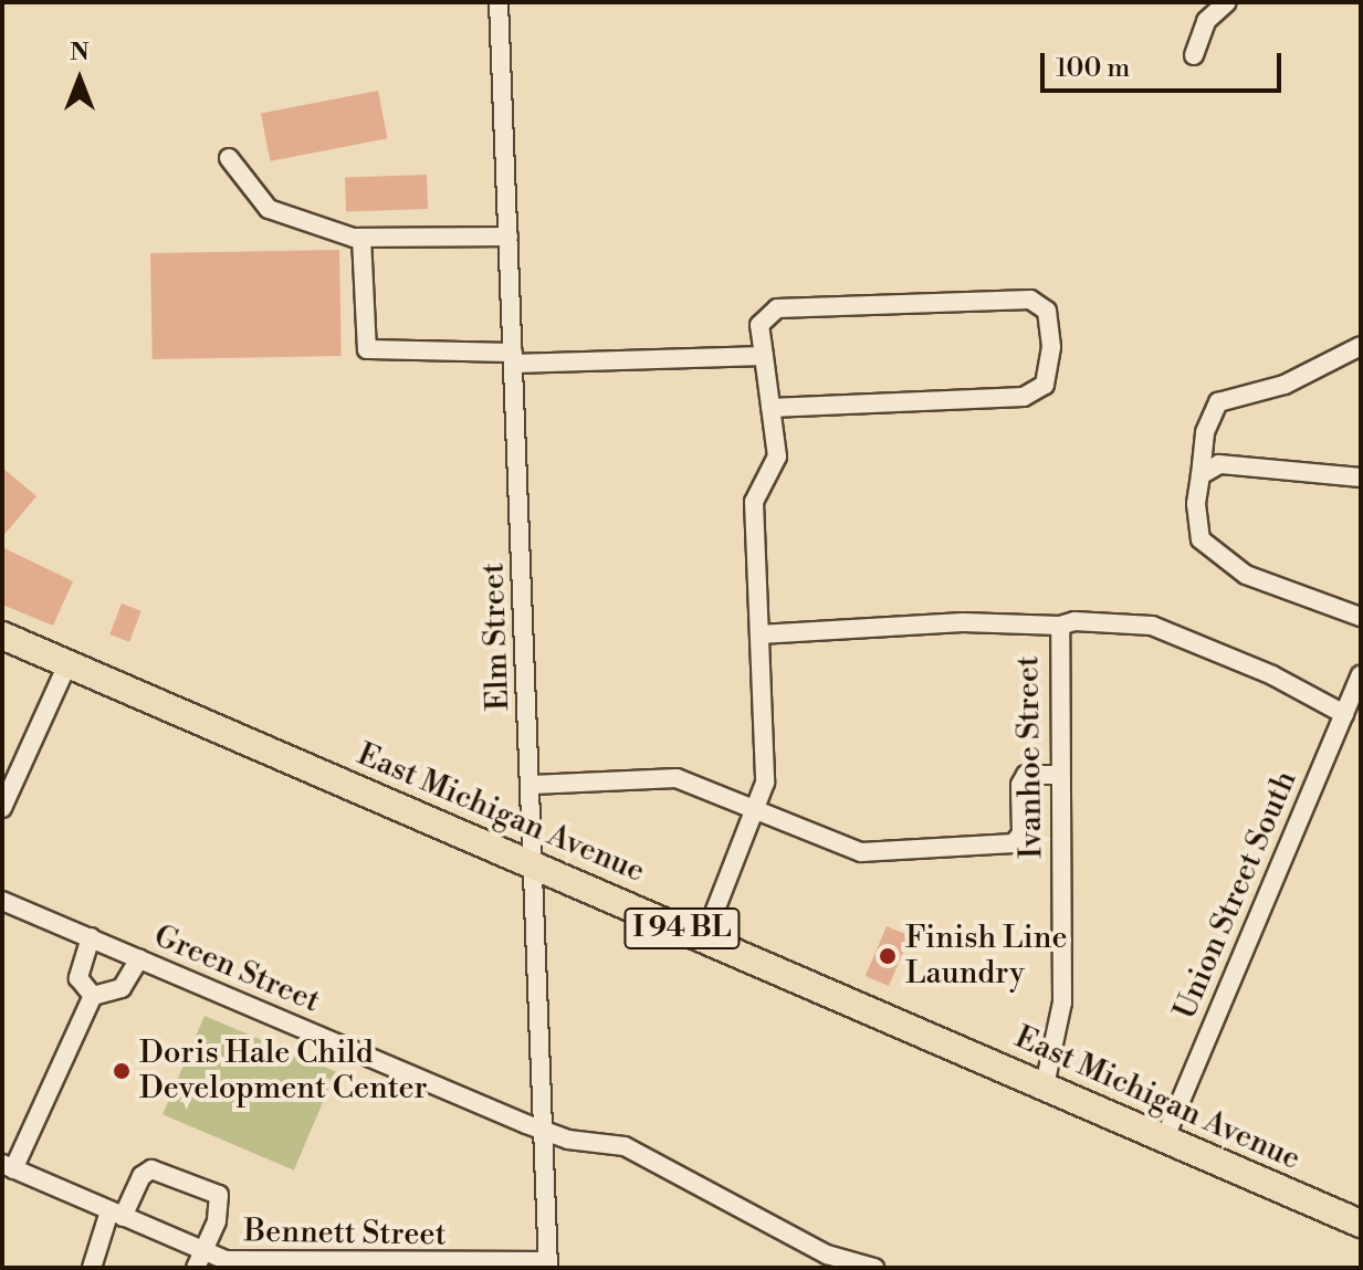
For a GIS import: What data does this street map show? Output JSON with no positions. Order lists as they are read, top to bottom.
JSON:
{
  "streets": {
    "highway": ["East Michigan Avenue", "I 94 BL"],
    "street": [
      "Elm Street",
      "Ivanhoe Street",
      "Union Street South",
      "Green Street",
      "Bennett Street"
    ]
  },
  "crossings": [
    ["Elm Street", "East Michigan Avenue"],
    ["Elm Street", "Green Street"],
    ["Elm Street", "Bennett Street"],
    ["Ivanhoe Street", "East Michigan Avenue"],
    ["Ivanhoe Street", "Union Street South"],
    ["East Michigan Avenue", "Union Street South"]
  ],
  "places": ["Finish Line Laundry", "Doris Hale Child Development Center"],
  "scale_bar": "100 m",
  "north": "top"
}
